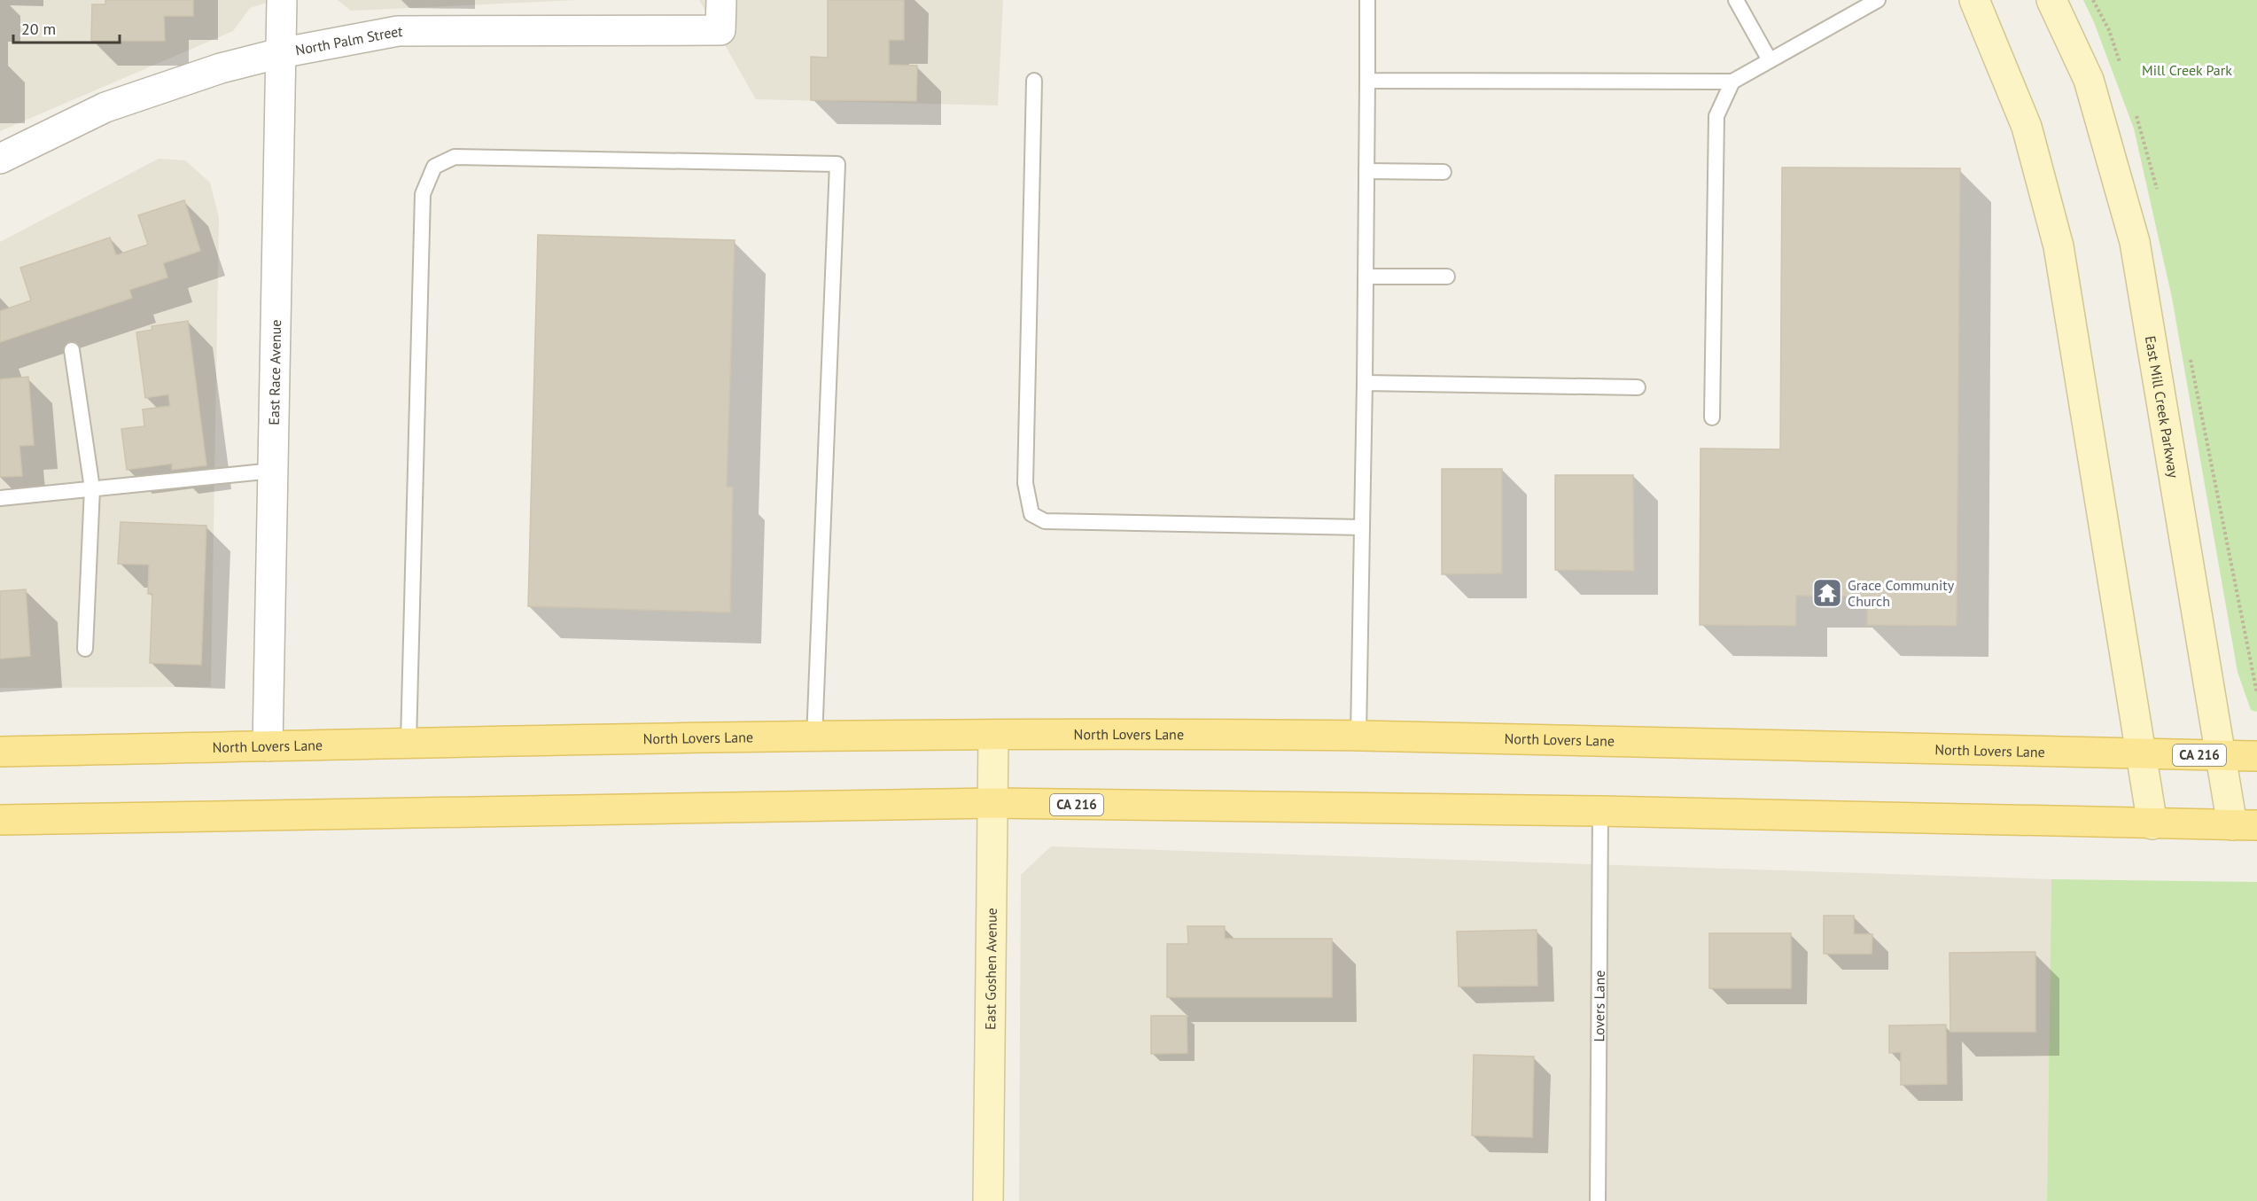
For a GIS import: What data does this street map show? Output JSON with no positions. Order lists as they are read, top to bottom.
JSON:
{
  "streets": {
    "main road": ["North Lovers Lane", "CA 216"],
    "street": [
      "North Palm Street",
      "East Race Avenue",
      "East Mill Creek Parkway",
      "East Goshen Avenue"
    ],
    "lane": ["Lovers Lane"]
  },
  "crossings": [
    ["North Palm Street", "East Race Avenue"],
    ["East Race Avenue", "North Lovers Lane"],
    ["East Mill Creek Parkway", "North Lovers Lane"],
    ["East Mill Creek Parkway", "CA 216"],
    ["North Lovers Lane", "East Goshen Avenue"],
    ["CA 216", "East Goshen Avenue"],
    ["CA 216", "Lovers Lane"]
  ],
  "parks": ["Mill Creek Park"],
  "places": {
    "temple": ["Grace Community Church"]
  },
  "scale_bar": "20 m"
}
